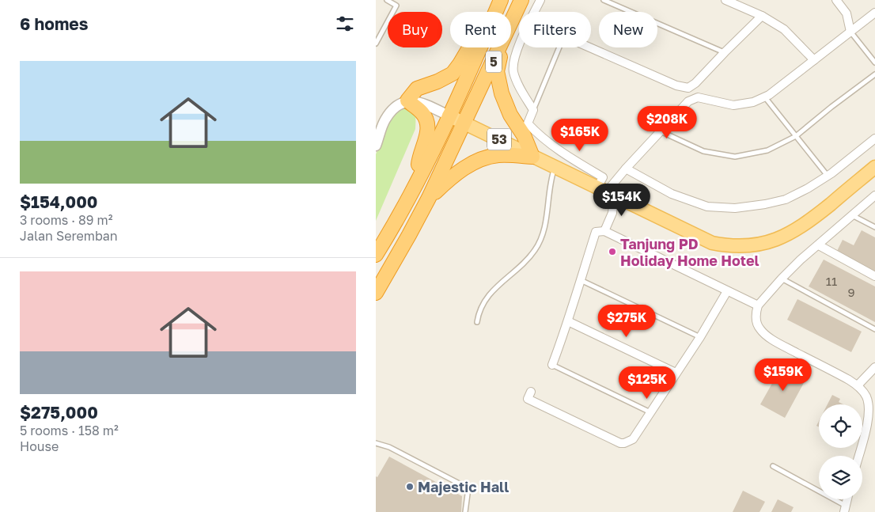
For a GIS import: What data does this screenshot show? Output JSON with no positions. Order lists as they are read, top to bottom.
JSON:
{
  "streets": {
    "highway": ["5"],
    "main road": ["53"]
  },
  "crossings": [
    ["5", "53"]
  ],
  "places": ["Tanjung PD Holiday Home Hotel", "Majestic Hall"],
  "house_numbers": ["11", "9"],
  "page": {
    "heading": "6 homes",
    "chip": [
      "Buy",
      "Rent",
      "Filters",
      "New"
    ],
    "list": [
      {
        "name": "$154,000",
        "note": "3 rooms · 89 m² · Jalan Seremban"
      },
      {
        "name": "$275,000",
        "note": "5 rooms · 158 m² · House"
      }
    ],
    "price": [
      "$208K",
      "$165K",
      "$154K",
      "$275K",
      "$159K",
      "$125K"
    ]
  }
}
